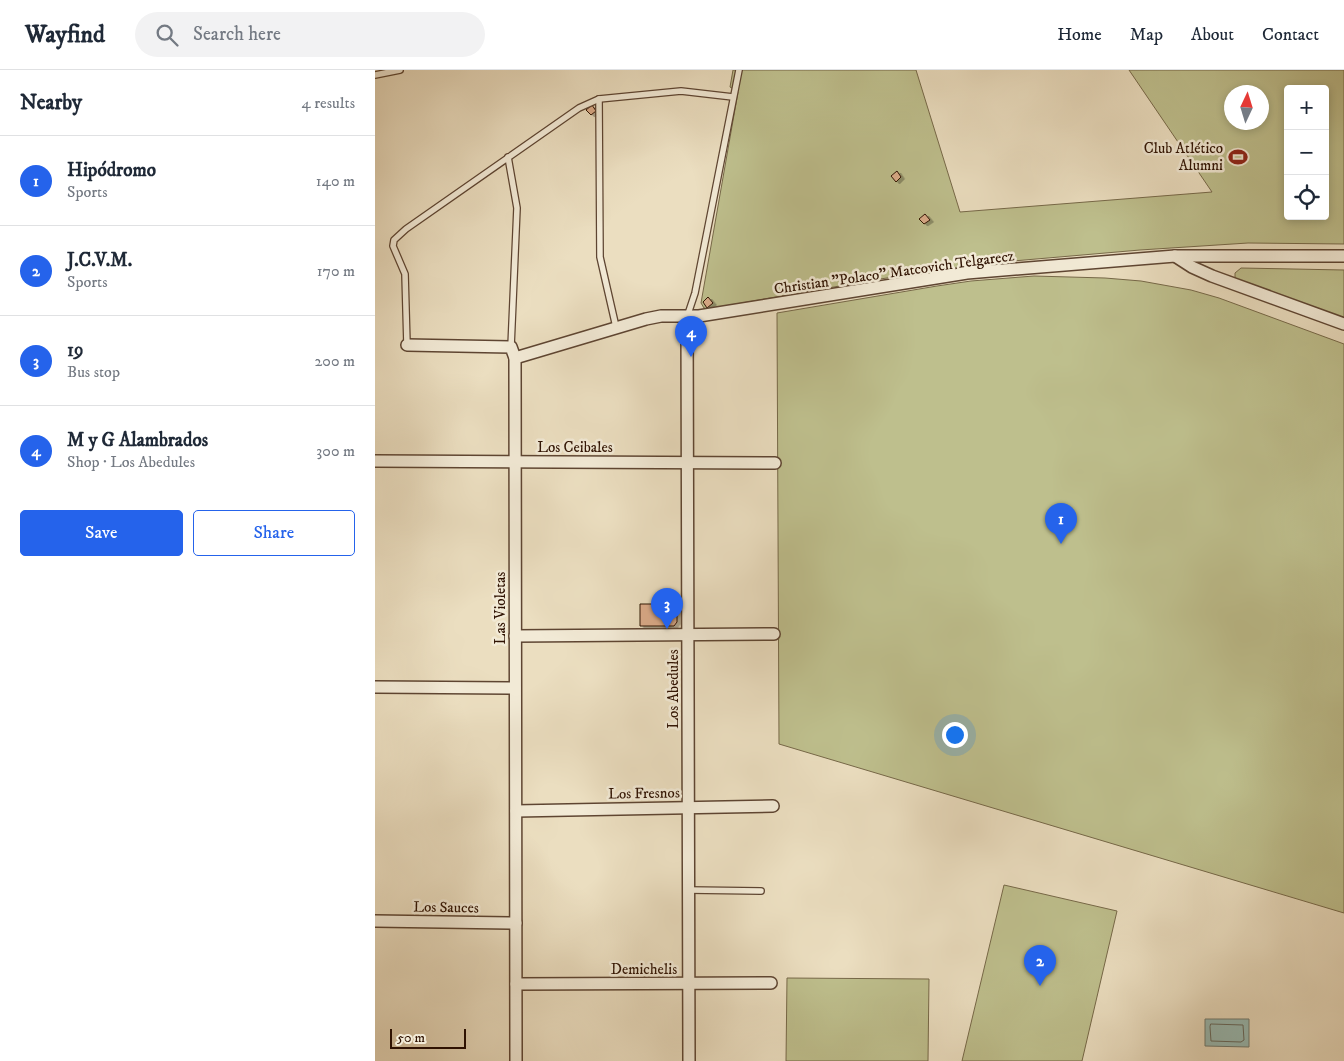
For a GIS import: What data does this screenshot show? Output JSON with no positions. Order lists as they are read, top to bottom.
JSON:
{
  "streets": {
    "street": [
      "Christian \"Polaco\" Matcovich Telgarecz",
      "Los Ceibales",
      "Las Violetas",
      "Los Abedules",
      "Los Fresnos",
      "Los Sauces",
      "Demichelis"
    ]
  },
  "crossings": [
    ["Christian \"Polaco\" Matcovich Telgarecz", "Las Violetas"],
    ["Christian \"Polaco\" Matcovich Telgarecz", "Los Abedules"],
    ["Los Ceibales", "Las Violetas"],
    ["Los Ceibales", "Los Abedules"],
    ["Las Violetas", "Los Fresnos"],
    ["Las Violetas", "Los Sauces"],
    ["Las Violetas", "Demichelis"],
    ["Los Abedules", "Los Fresnos"],
    ["Los Abedules", "Demichelis"]
  ],
  "places": {
    "sports": ["Club Atlético Alumni"]
  },
  "scale_bar": "50 m",
  "north": "top",
  "page": {
    "header": "Wayfind",
    "search": "Search here",
    "nav": [
      "Home",
      "Map",
      "About",
      "Contact"
    ],
    "heading": ["Nearby", "4 results"],
    "map_buttons": ["+", "−"],
    "list": [
      {
        "mark": "1",
        "name": "Hipódromo",
        "note": "Sports",
        "value": "140 m"
      },
      {
        "mark": "2",
        "name": "J.C.V.M.",
        "note": "Sports",
        "value": "170 m"
      },
      {
        "mark": "3",
        "name": "19",
        "note": "Bus stop",
        "value": "200 m"
      },
      {
        "mark": "4",
        "name": "M y G Alambrados",
        "note": "Shop · Los Abedules",
        "value": "300 m"
      }
    ],
    "pins": [
      "4",
      "1",
      "3",
      "2"
    ],
    "buttons": ["Save", "Share"],
    "scale": "50 m"
  }
}
